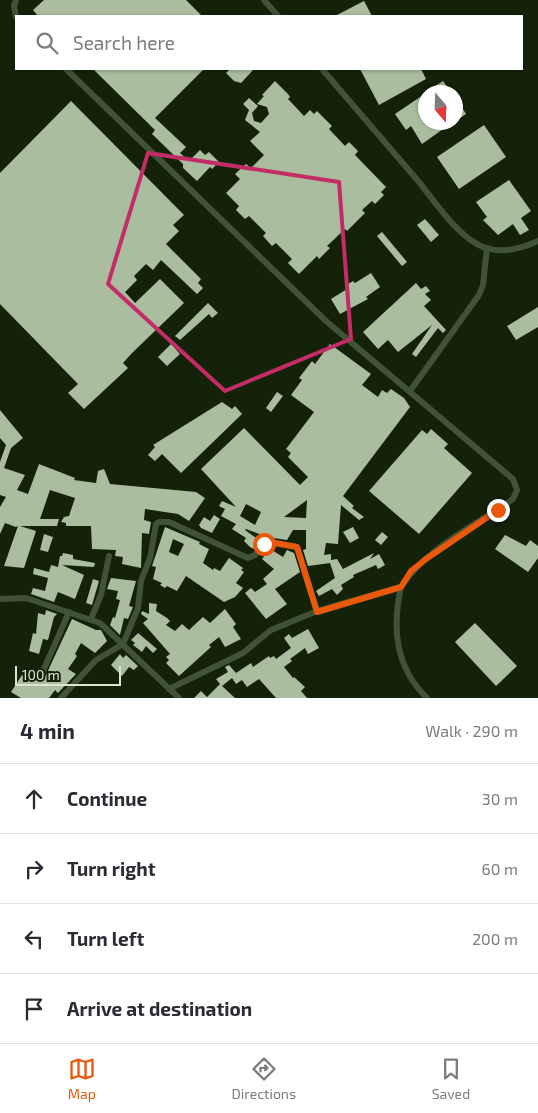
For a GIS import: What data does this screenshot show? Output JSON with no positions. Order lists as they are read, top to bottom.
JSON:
{
  "scale_bar": "100 m",
  "north": "bottom",
  "page": {
    "search": "Search here",
    "scale": "100 m",
    "heading": ["4 min", "Walk · 290 m"],
    "list": [
      ["Continue", "30 m"],
      ["Turn right", "60 m"],
      ["Turn left", "200 m"],
      "Arrive at destination"
    ],
    "nav": ["Map", "Directions", "Saved"]
  }
}
